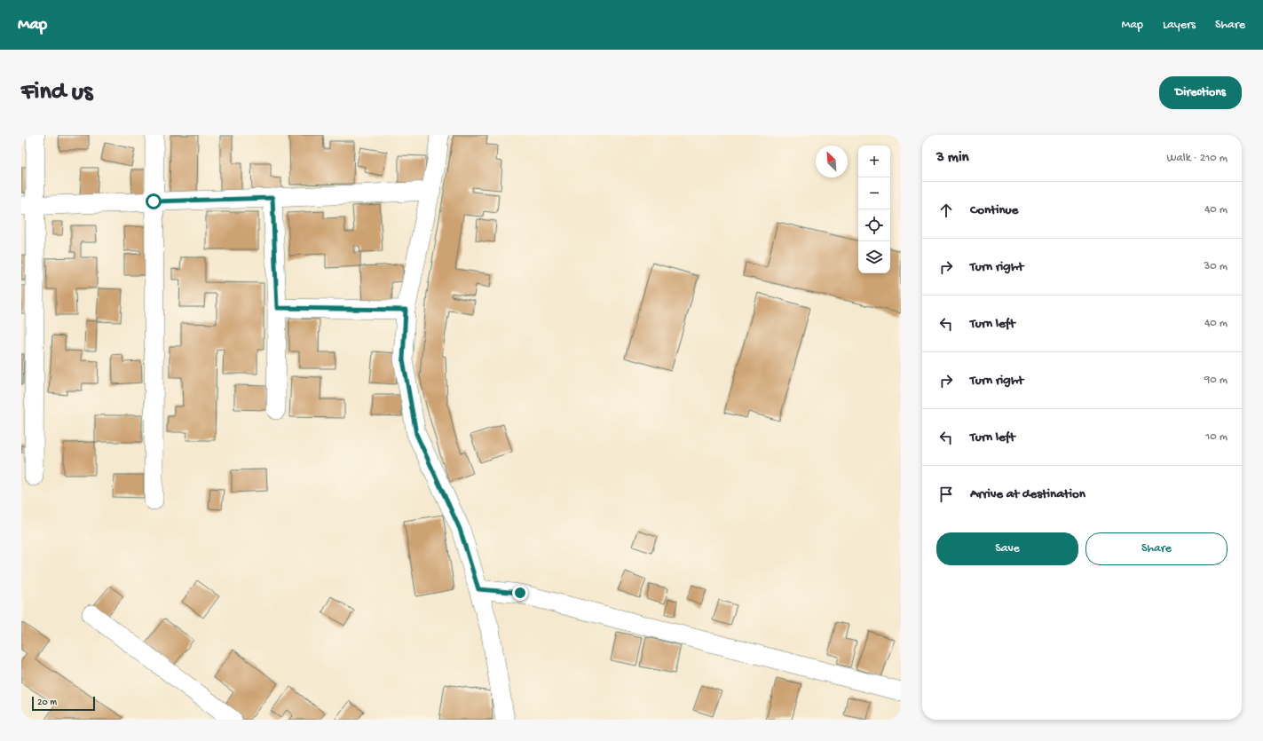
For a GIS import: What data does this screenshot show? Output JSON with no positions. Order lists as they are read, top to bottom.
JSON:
{
  "scale_bar": "20 m",
  "north": "top left",
  "page": {
    "header": "Map",
    "nav": ["Map", "Layers", "Share"],
    "buttons": [
      "Directions",
      ["Save", "Share"]
    ],
    "title": "Find us",
    "heading": ["3 min", "Walk · 210 m"],
    "map_buttons": ["+", "−"],
    "list": [
      ["Continue", "40 m"],
      ["Turn right", "30 m"],
      ["Turn left", "40 m"],
      ["Turn right", "90 m"],
      ["Turn left", "10 m"],
      "Arrive at destination"
    ],
    "scale": "20 m"
  }
}
